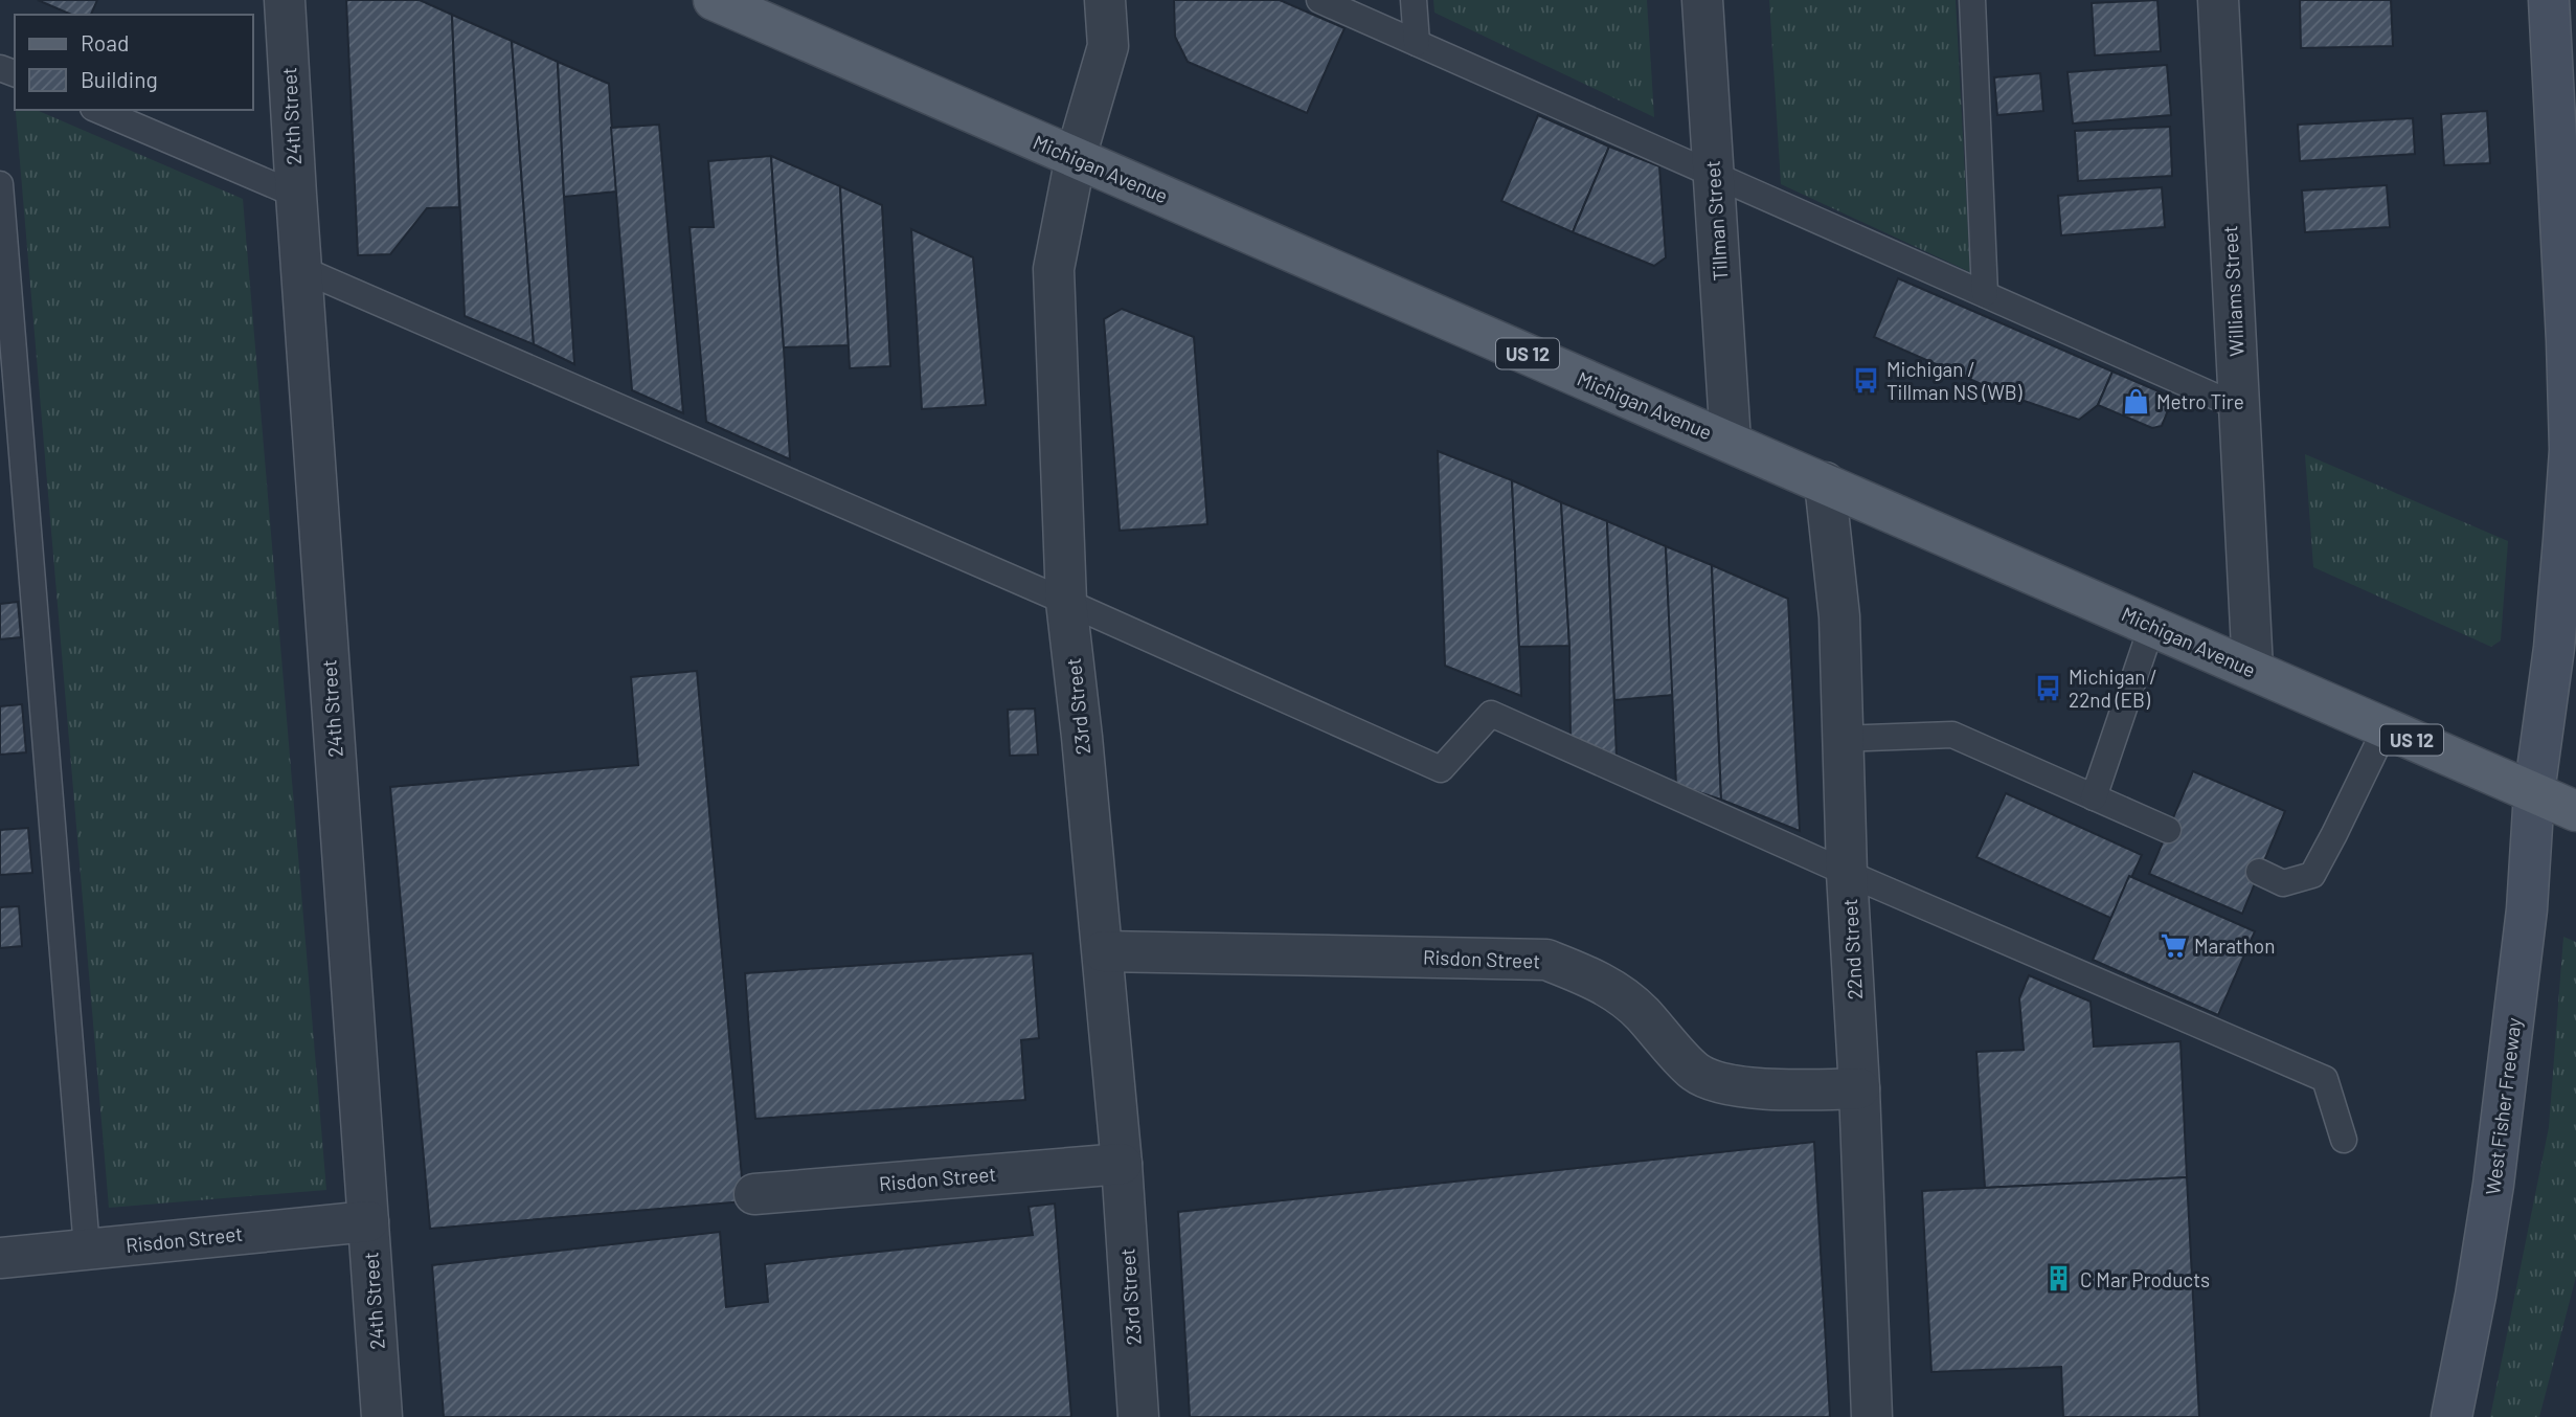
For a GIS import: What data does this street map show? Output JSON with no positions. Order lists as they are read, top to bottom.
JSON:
{
  "streets": {
    "main road": ["Michigan Avenue", "US 12"],
    "street": [
      "24th Street",
      "Tillman Street",
      "Williams Street",
      "23rd Street",
      "22nd Street",
      "Risdon Street",
      "West Fisher Freeway"
    ]
  },
  "crossings": [
    ["24th Street", "Risdon Street"],
    ["Michigan Avenue", "Tillman Street"],
    ["Michigan Avenue", "Williams Street"],
    ["Michigan Avenue", "23rd Street"],
    ["Michigan Avenue", "22nd Street"],
    ["Michigan Avenue", "West Fisher Freeway"],
    ["23rd Street", "Risdon Street"],
    ["22nd Street", "Risdon Street"]
  ],
  "places": {
    "bus stop": ["Michigan / Tillman NS (WB)", "Michigan / 22nd (EB)"],
    "shop": ["Metro Tire"],
    "supermarket": ["Marathon"],
    "building": ["C Mar Products"]
  },
  "legend": ["Road", "Building"]
}
